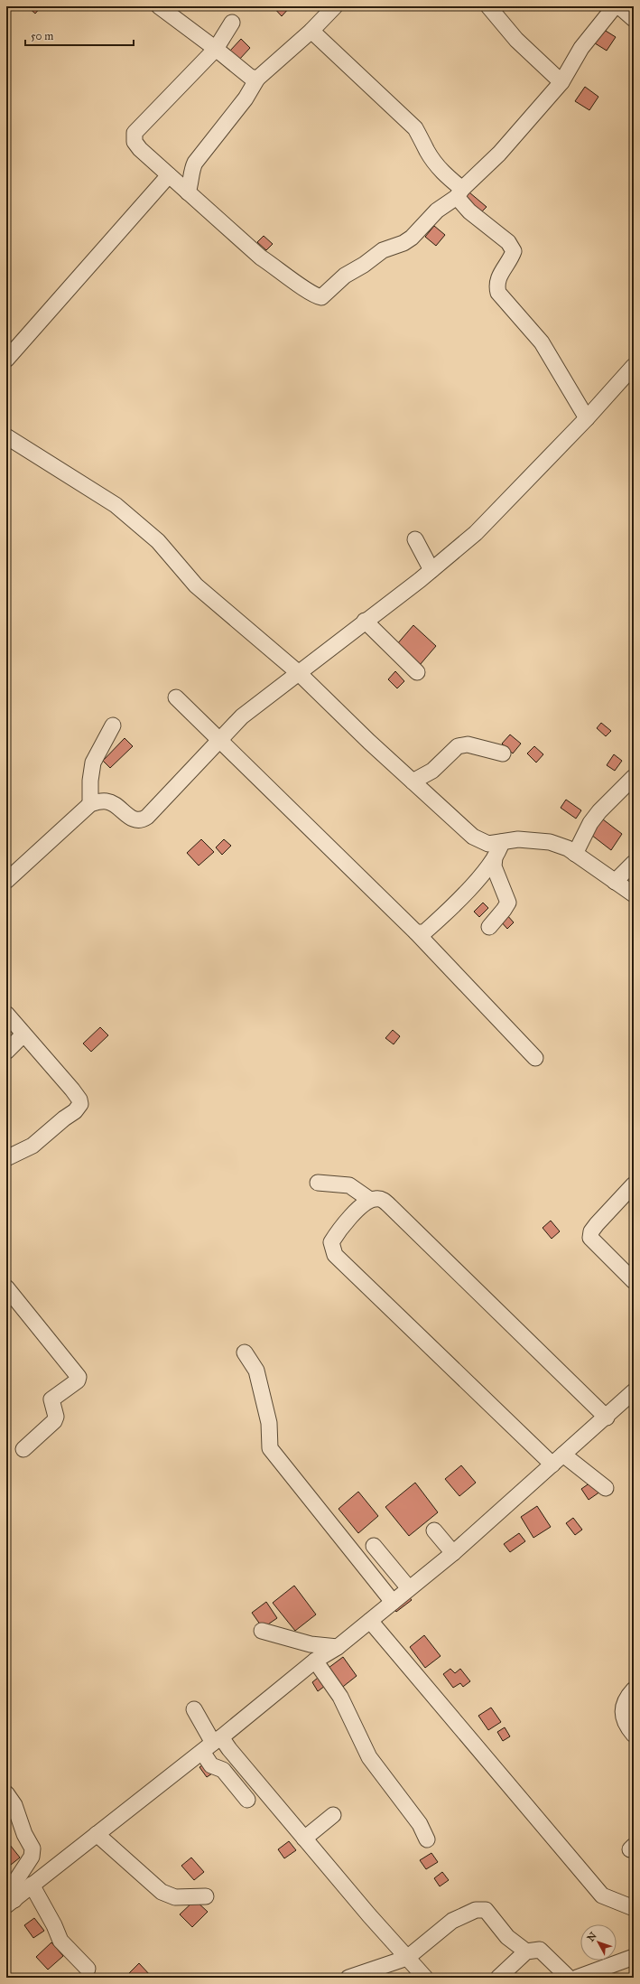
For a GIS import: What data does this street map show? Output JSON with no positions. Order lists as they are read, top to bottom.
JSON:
{
  "scale_bar": "50 m",
  "north": "top left"
}
